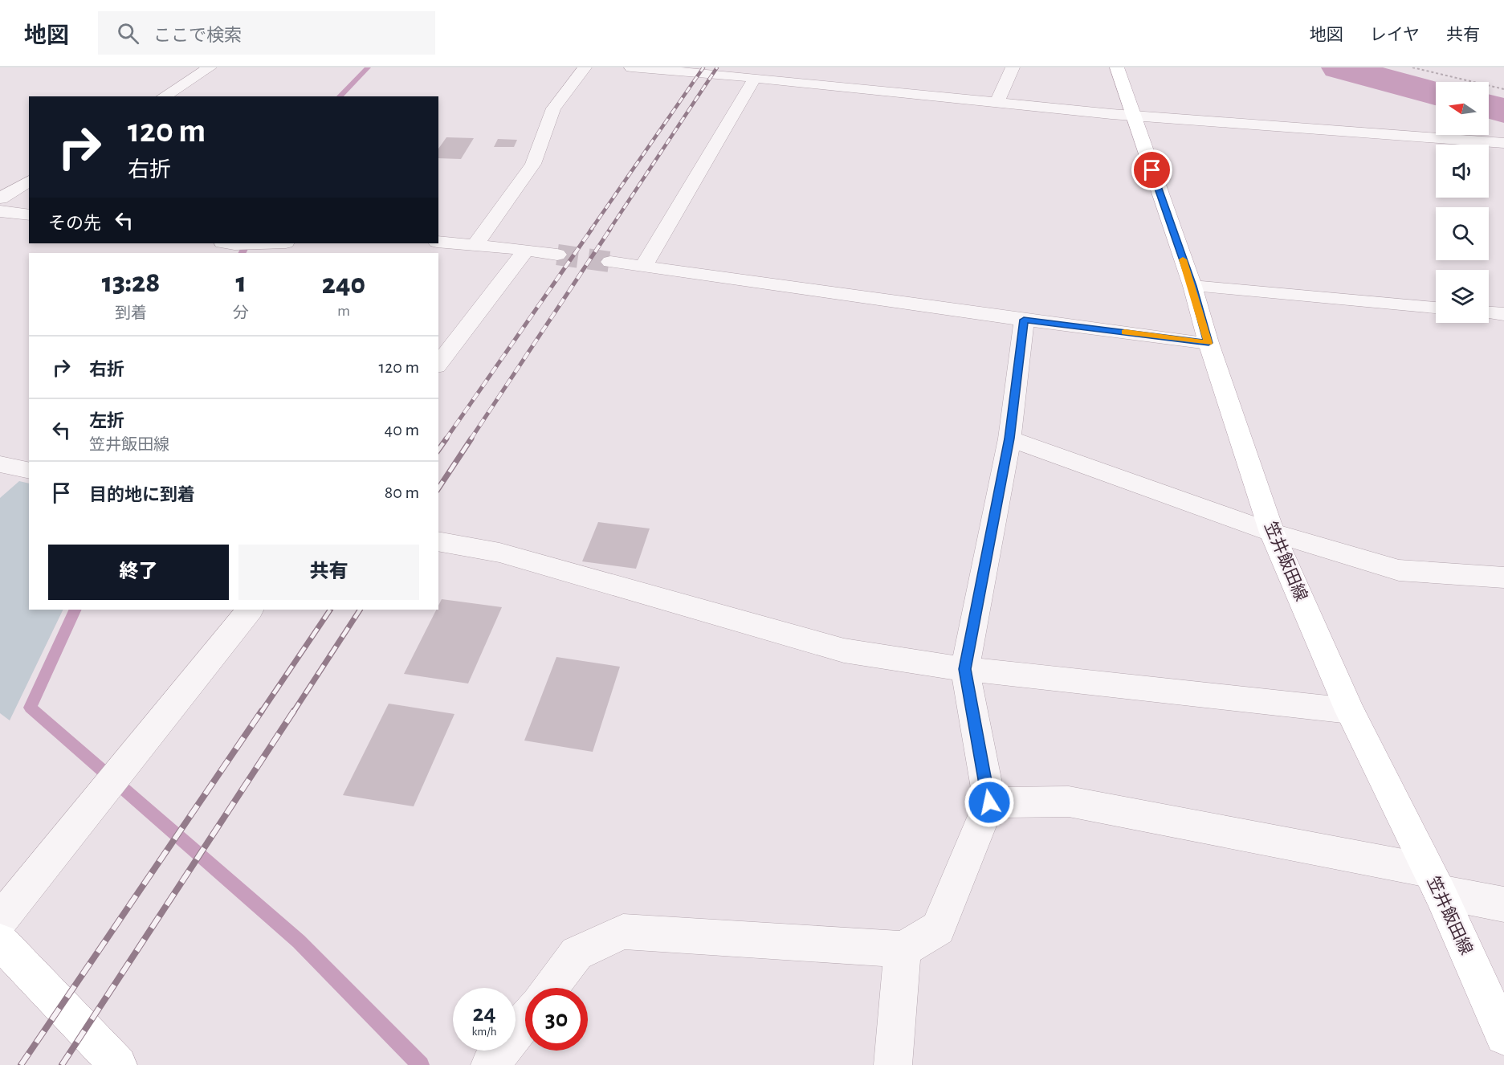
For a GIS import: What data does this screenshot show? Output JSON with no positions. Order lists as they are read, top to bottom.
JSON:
{
  "streets": {
    "main road": ["笠井飯田線"]
  },
  "north": "left",
  "page": {
    "header": "地図",
    "search": "ここで検索",
    "nav": ["地図", "レイヤ", "共有"],
    "turn": ["120 m", "右折"],
    "then": "その先",
    "eta": [
      "13:28",
      "到着",
      "1",
      "分",
      "240",
      "m"
    ],
    "list": [
      {
        "name": "右折",
        "value": "120 m"
      },
      {
        "name": "左折",
        "note": "笠井飯田線",
        "value": "40 m"
      },
      {
        "name": "目的地に到着",
        "value": "80 m"
      }
    ],
    "buttons": ["終了", "共有"],
    "speed": "24 km/h",
    "limit": "30"
  }
}
